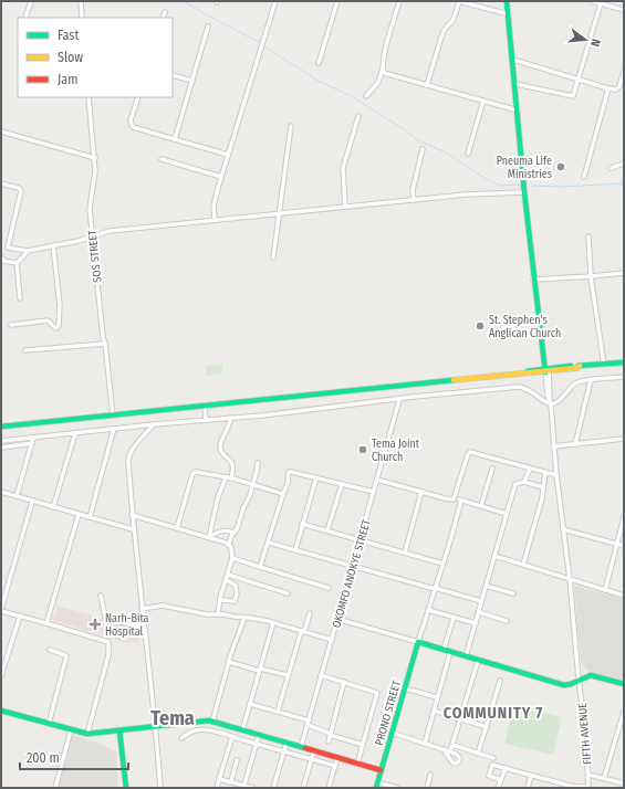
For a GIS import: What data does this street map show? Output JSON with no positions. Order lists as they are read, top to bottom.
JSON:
{
  "streets": {
    "street": [
      "SOS STREET",
      "OKOMFO ANOKYE STREET",
      "PRONO STREET",
      "FIFTH AVENUE"
    ]
  },
  "districts": ["COMMUNITY 7", "Tema"],
  "places": {
    "other": ["Pneuma Life Ministries", "St. Stephen's Anglican Church", "Tema Joint Church"],
    "health": ["Narh-Bita Hospital"]
  },
  "legend": ["Fast", "Slow", "Jam"],
  "scale_bar": "200 m",
  "north": "right"
}
